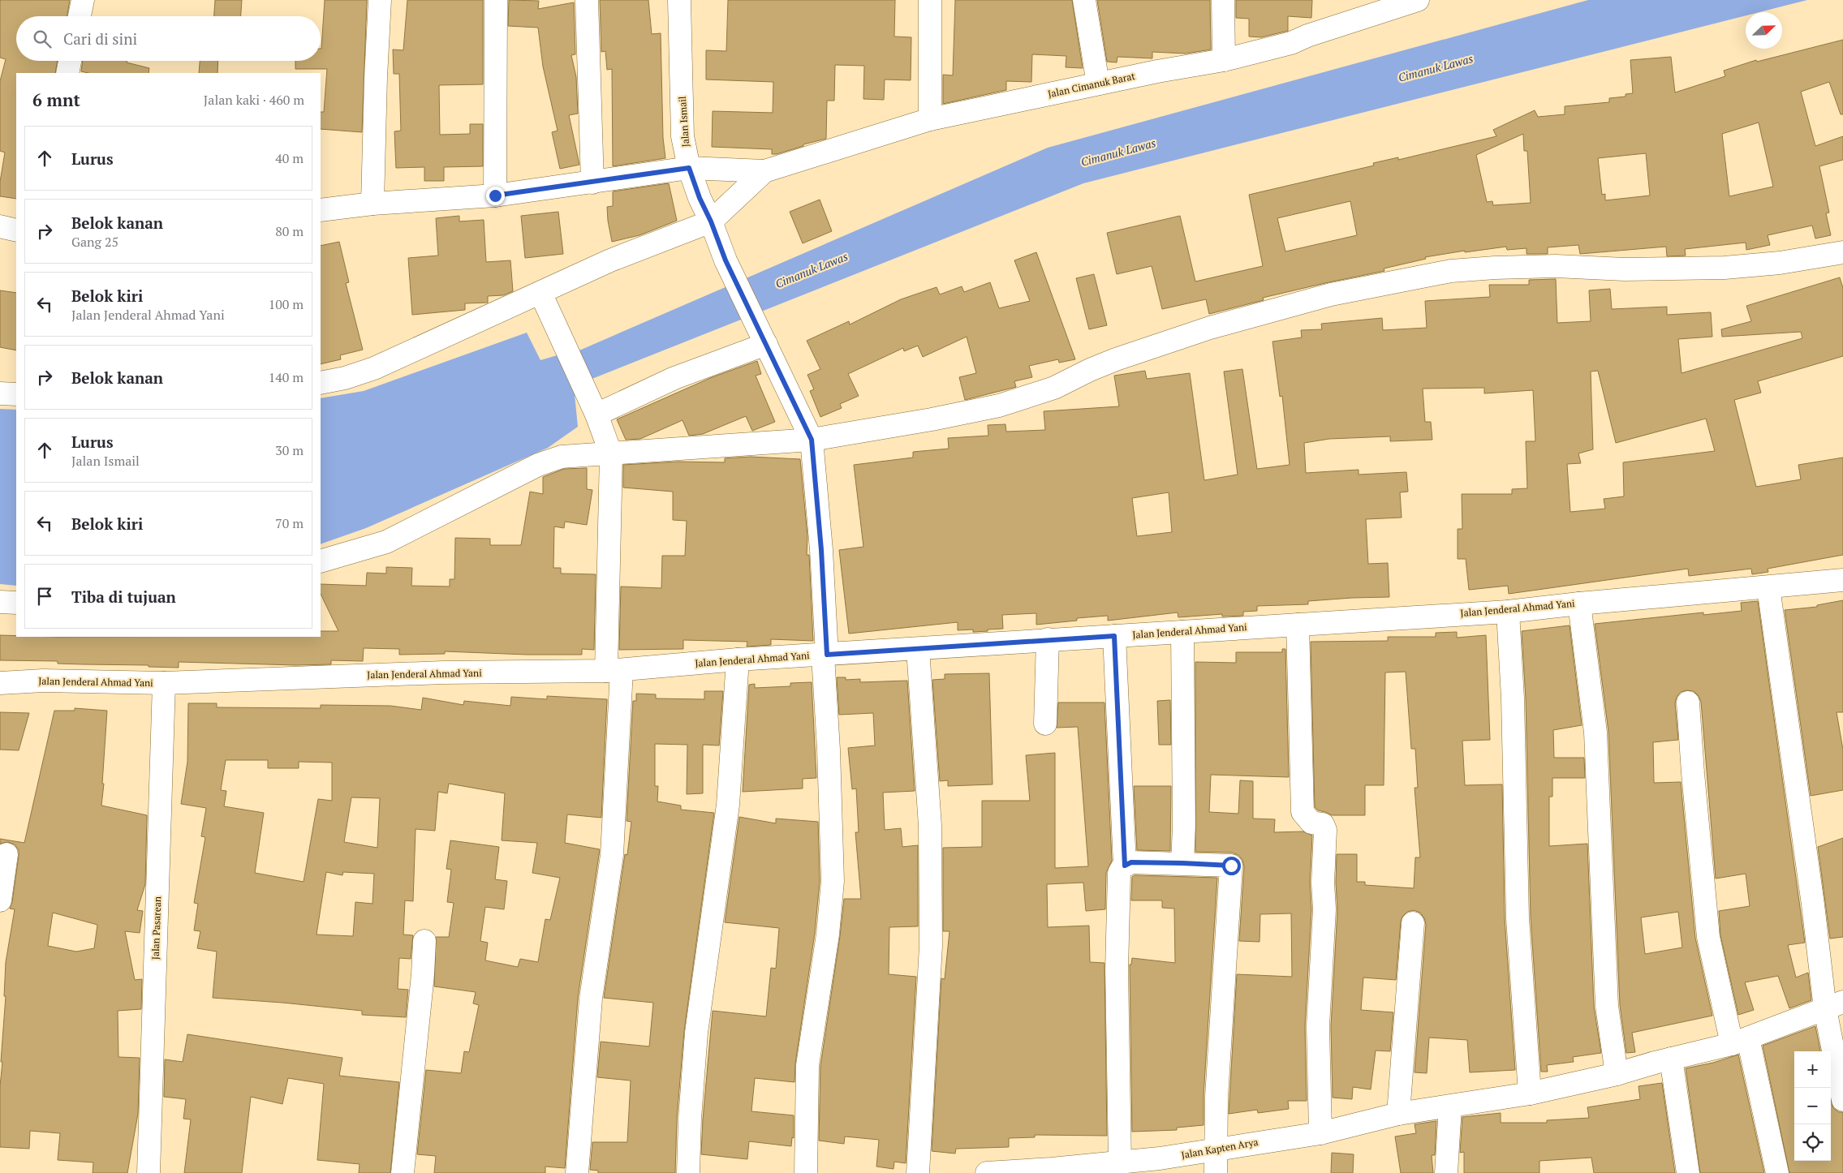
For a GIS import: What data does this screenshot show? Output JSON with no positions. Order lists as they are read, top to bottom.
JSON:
{
  "streets": {
    "street": [
      "Jalan Cimanuk Barat",
      "Jalan Ismail",
      "Jalan Jenderal Ahmad Yani",
      "Jalan Pasarean",
      "Jalan Kapten Arya"
    ]
  },
  "crossings": [
    ["Jalan Jenderal Ahmad Yani", "Jalan Pasarean"]
  ],
  "water": ["Cimanuk Lawas"],
  "north": "top right",
  "page": {
    "search": "Cari di sini",
    "heading": ["6 mnt", "Jalan kaki · 460 m"],
    "list": [
      ["Lurus", "40 m"],
      ["Belok kanan", "Gang 25", "80 m"],
      ["Belok kiri", "Jalan Jenderal Ahmad Yani", "100 m"],
      ["Belok kanan", "140 m"],
      ["Lurus", "Jalan Ismail", "30 m"],
      ["Belok kiri", "70 m"],
      "Tiba di tujuan"
    ],
    "map_buttons": ["+", "−"]
  }
}
